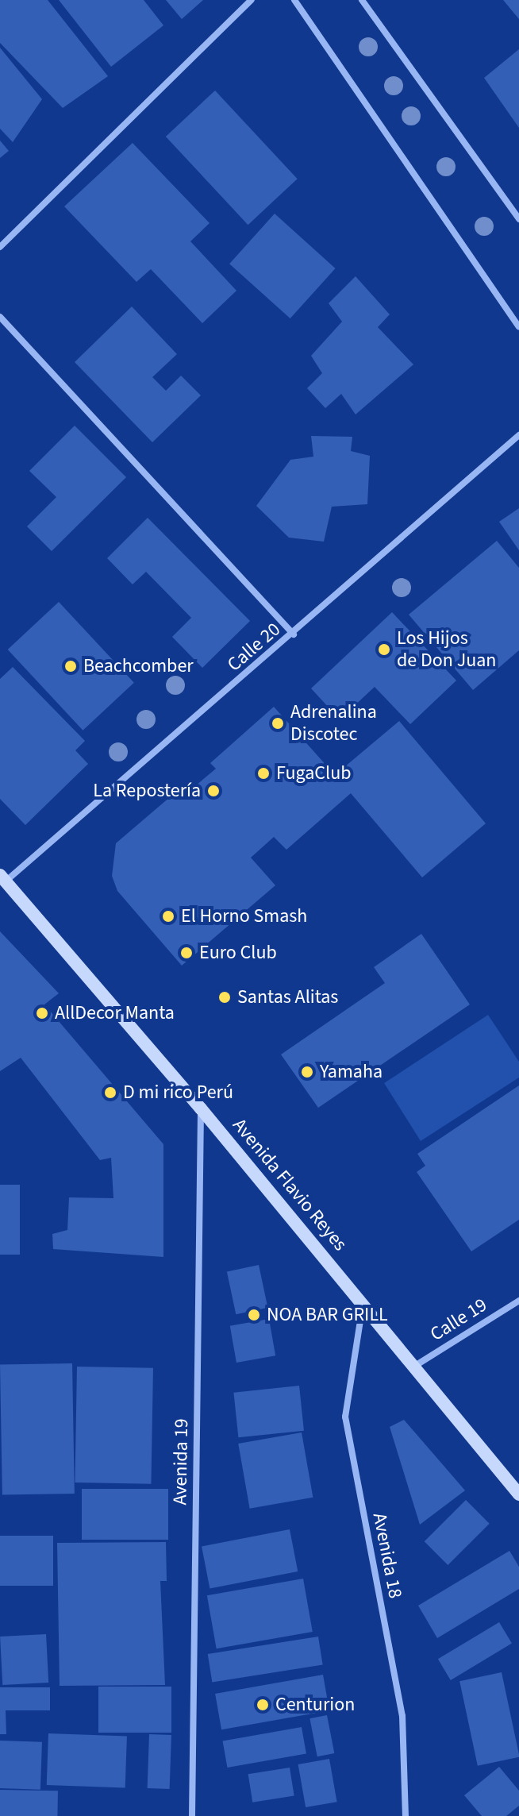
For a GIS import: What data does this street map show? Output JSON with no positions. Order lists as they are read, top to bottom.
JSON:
{
  "streets": {
    "street": [
      "Calle 20",
      "Avenida Flavio Reyes",
      "Calle 19",
      "Avenida 19",
      "Avenida 18"
    ]
  },
  "crossings": [
    ["Calle 20", "Avenida Flavio Reyes"],
    ["Avenida Flavio Reyes", "Calle 19"],
    ["Avenida Flavio Reyes", "Avenida 19"],
    ["Avenida Flavio Reyes", "Avenida 18"]
  ],
  "places": [
    "Los Hijos de Don Juan",
    "Beachcomber",
    "Adrenalina Discotec",
    "FugaClub",
    "La Repostería",
    "El Horno Smash",
    "Euro Club",
    "Santas Alitas",
    "AllDecor Manta",
    "Yamaha",
    "D mi rico Perú",
    "NOA BAR GRILL",
    "Centurion"
  ]
}
